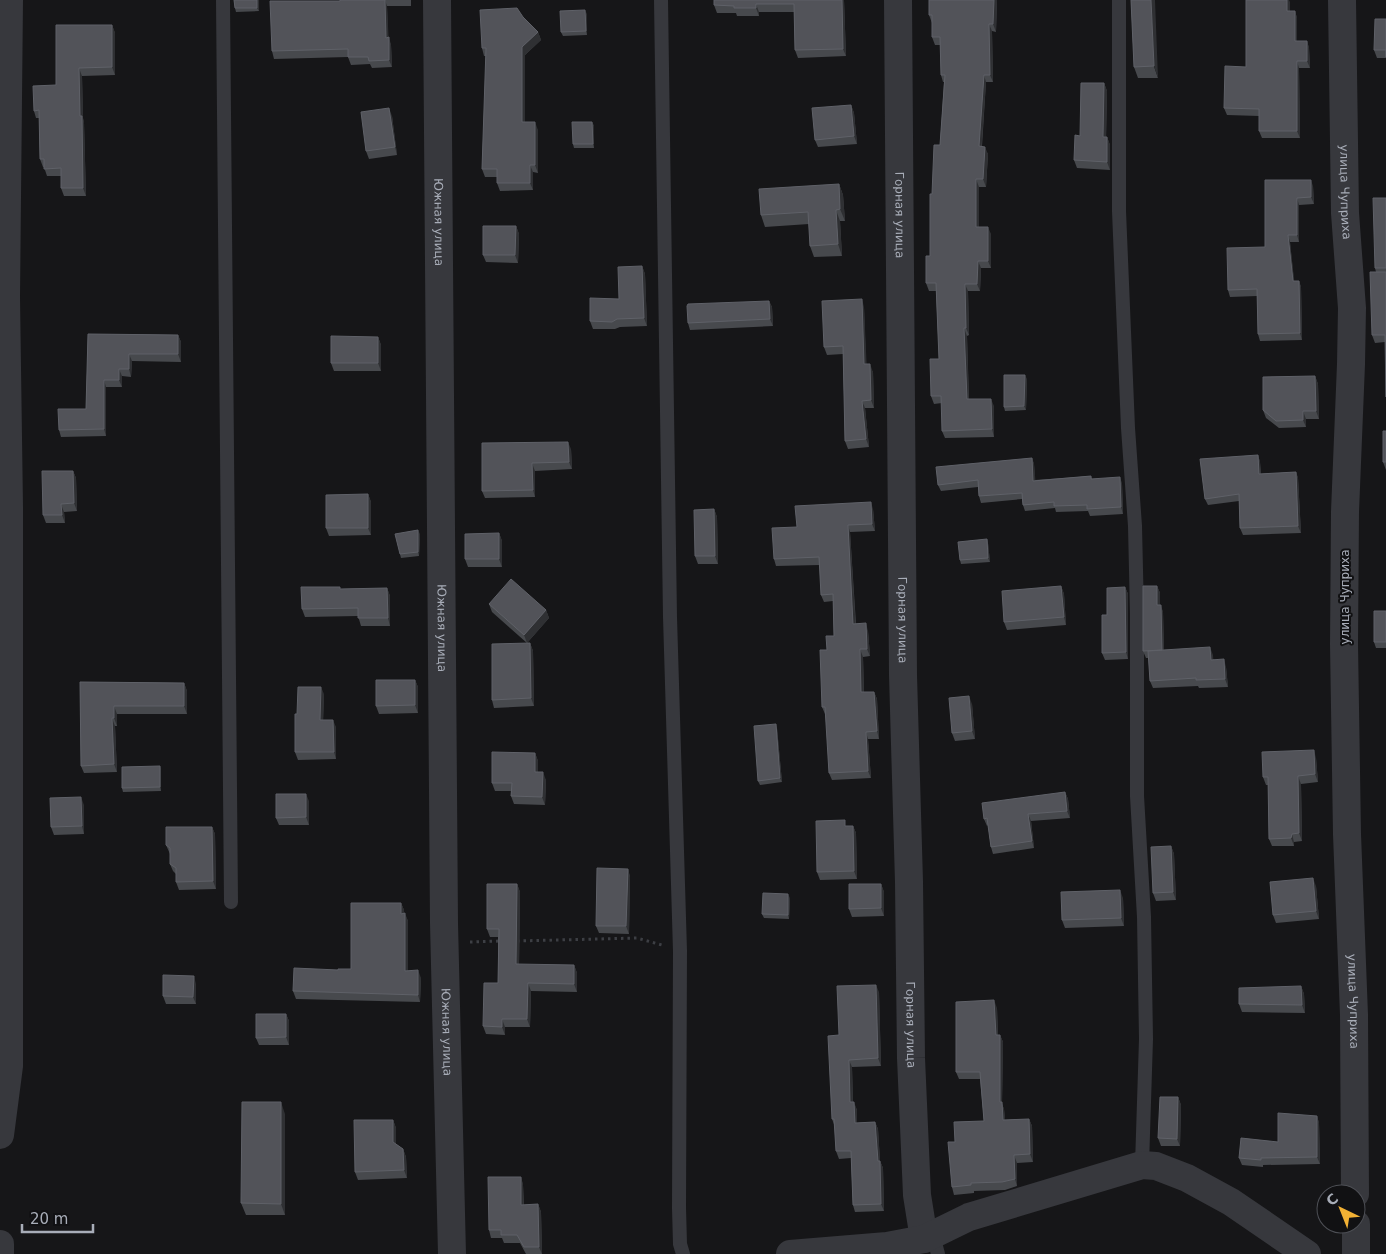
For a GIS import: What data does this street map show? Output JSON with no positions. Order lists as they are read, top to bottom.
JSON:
{
  "streets": {
    "street": ["улица Чуприха", "Горная улица", "Южная улица"]
  },
  "scale_bar": "20 m",
  "north": "top left"
}
